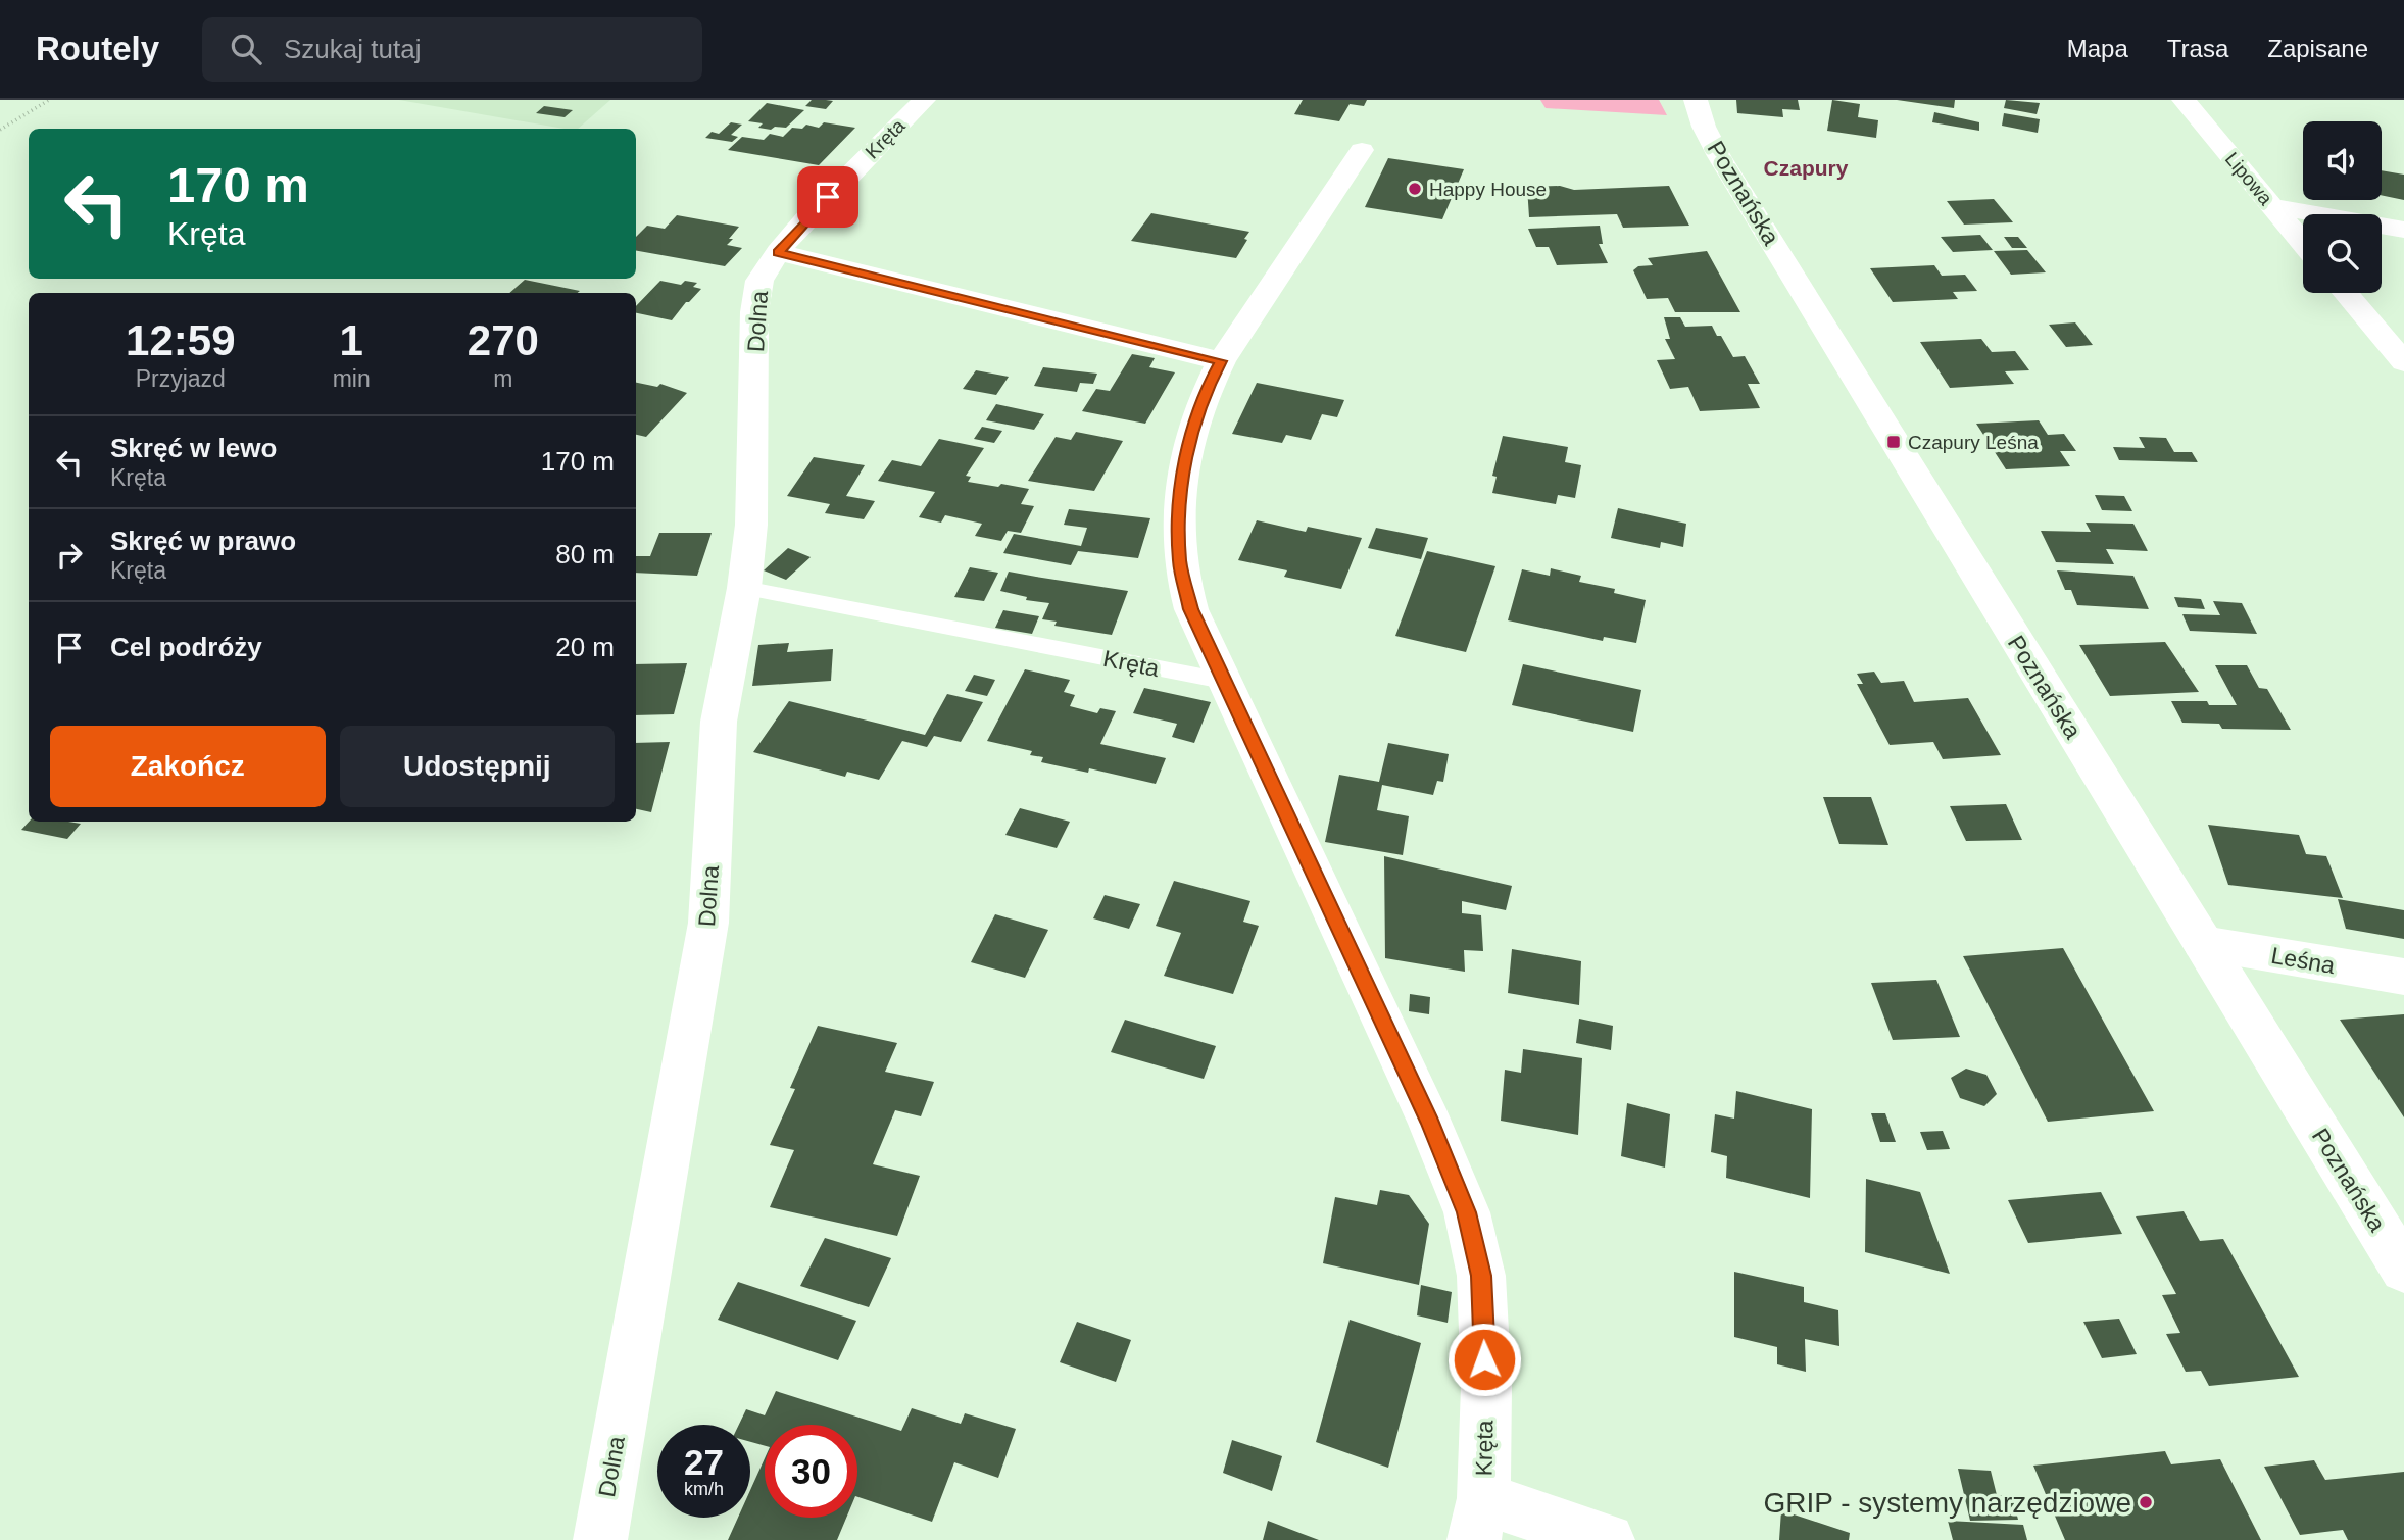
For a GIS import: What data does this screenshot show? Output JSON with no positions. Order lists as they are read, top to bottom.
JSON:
{
  "streets": {
    "street": [
      "Kręta",
      "Lipowa",
      "Poznańska",
      "Dolna",
      "Leśna"
    ]
  },
  "crossings": [
    ["Kręta", "Dolna"],
    ["Poznańska", "Leśna"]
  ],
  "districts": ["Czapury"],
  "places": {
    "other": ["Happy House", "GRIP - systemy narzędziowe"],
    "transit": ["Czapury Leśna"]
  },
  "page": {
    "header": "Routely",
    "search": "Szukaj tutaj",
    "nav": ["Mapa", "Trasa", "Zapisane"],
    "turn": ["170 m", "Kręta"],
    "eta": [
      "12:59",
      "Przyjazd",
      "1",
      "min",
      "270",
      "m"
    ],
    "list": [
      {
        "name": "Skręć w lewo",
        "note": "Kręta",
        "value": "170 m"
      },
      {
        "name": "Skręć w prawo",
        "note": "Kręta",
        "value": "80 m"
      },
      {
        "name": "Cel podróży",
        "value": "20 m"
      }
    ],
    "buttons": ["Zakończ", "Udostępnij"],
    "speed": "27 km/h",
    "limit": "30"
  }
}
